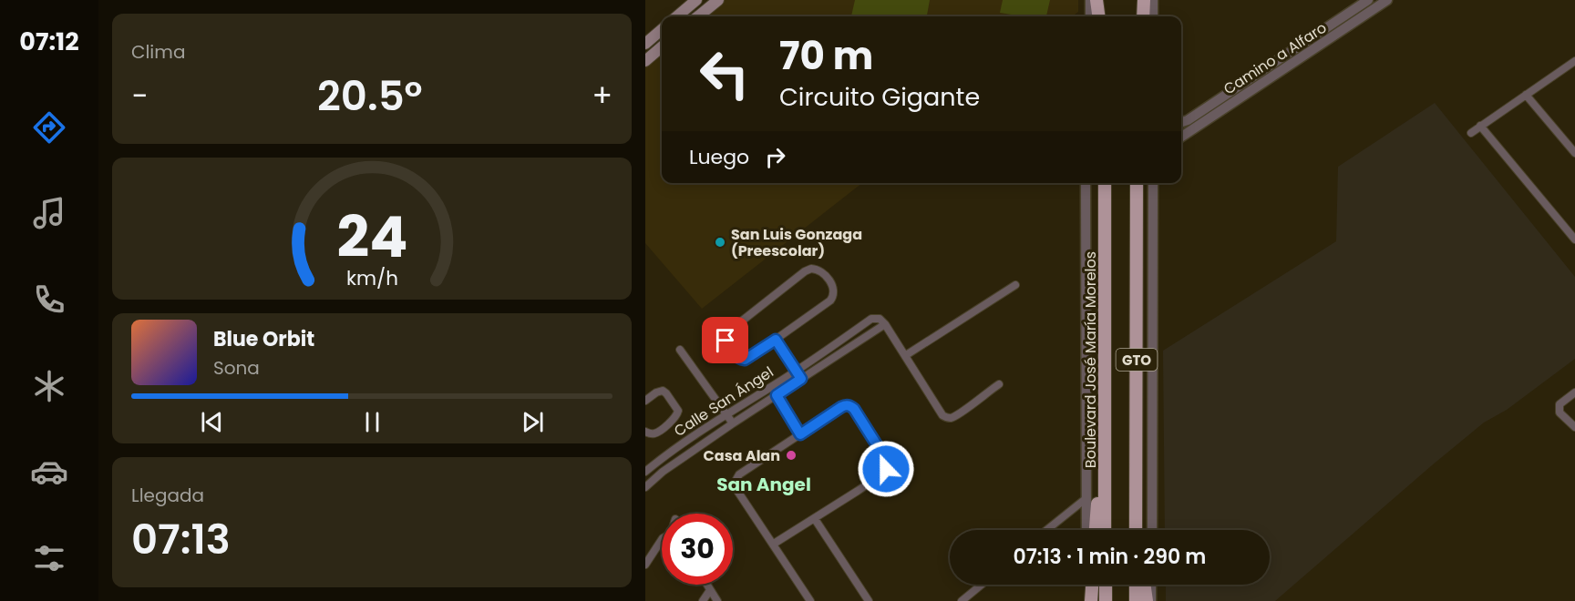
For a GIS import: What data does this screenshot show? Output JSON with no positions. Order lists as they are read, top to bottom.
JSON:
{
  "streets": {
    "main road": ["Boulevard José María Morelos", "GTO"],
    "street": ["Camino a Alfaro", "Calle San Ángel"]
  },
  "districts": ["San Angel"],
  "places": ["San Luis Gonzaga (Preescolar)", "Casa Alan"],
  "page": {
    "tabs": "07:12",
    "tile": [
      "Clima",
      ["Llegada", "07:13"]
    ],
    "turn": ["70 m", "Circuito Gigante"],
    "heat": ["−", "20.5°", "+"],
    "then": "Luego",
    "song": ["Blue Orbit", "Sona"],
    "limit": "30",
    "trip": "07:13 · 1 min · 290 m",
    "gauge": ["24", "km/h"]
  }
}
